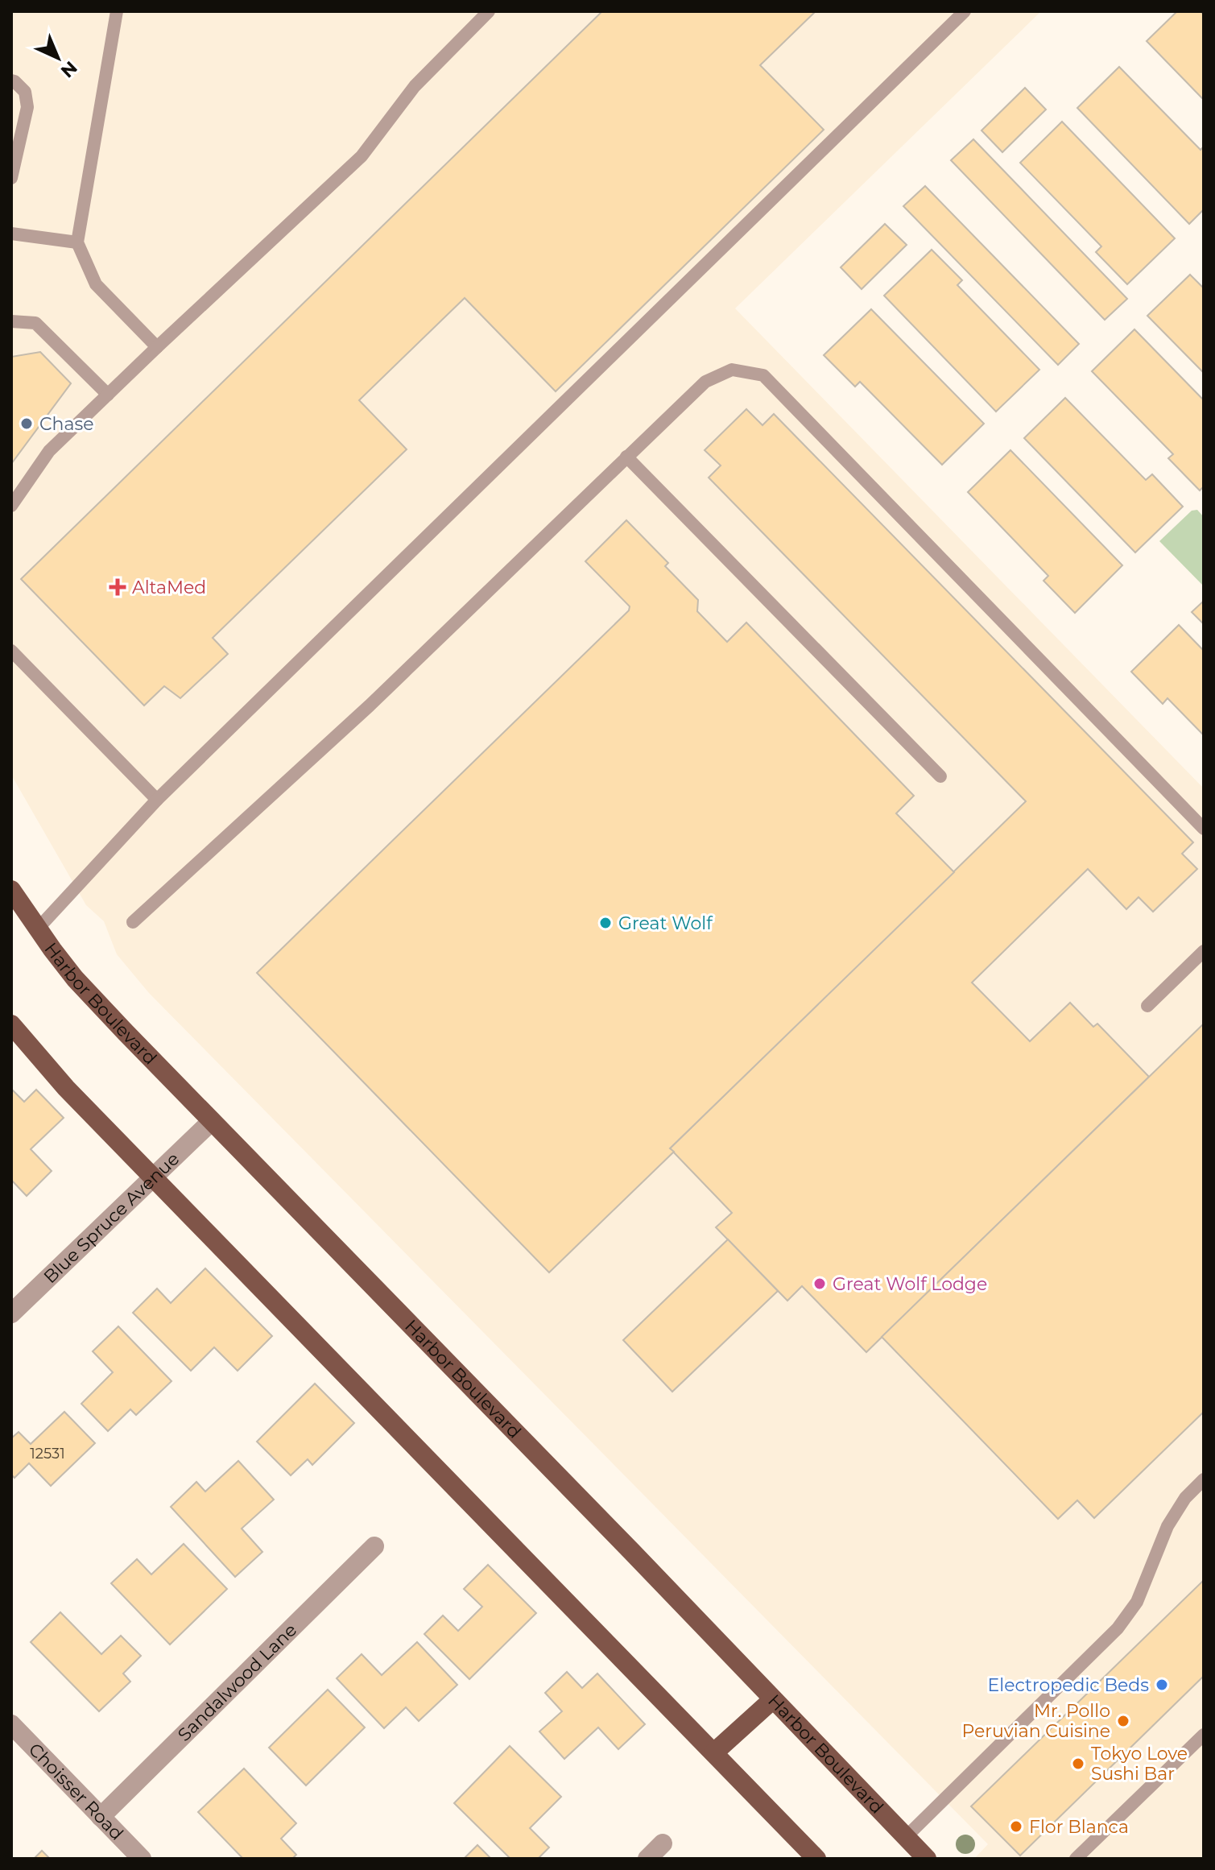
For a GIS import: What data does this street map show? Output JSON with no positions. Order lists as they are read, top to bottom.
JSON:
{
  "streets": {
    "main road": ["Harbor Boulevard"],
    "street": ["Blue Spruce Avenue", "Sandalwood Lane", "Choisser Road"]
  },
  "crossings": [
    ["Harbor Boulevard", "Blue Spruce Avenue"],
    ["Sandalwood Lane", "Choisser Road"]
  ],
  "places": {
    "other": [
      "Chase",
      "Great Wolf",
      "Great Wolf Lodge",
      "Electropedic Beds",
      "Mr. Pollo Peruvian Cuisine",
      "Tokyo Love Sushi Bar",
      "Flor Blanca"
    ],
    "health": ["AltaMed"]
  },
  "house_numbers": ["12531"],
  "north": "bottom right"
}
